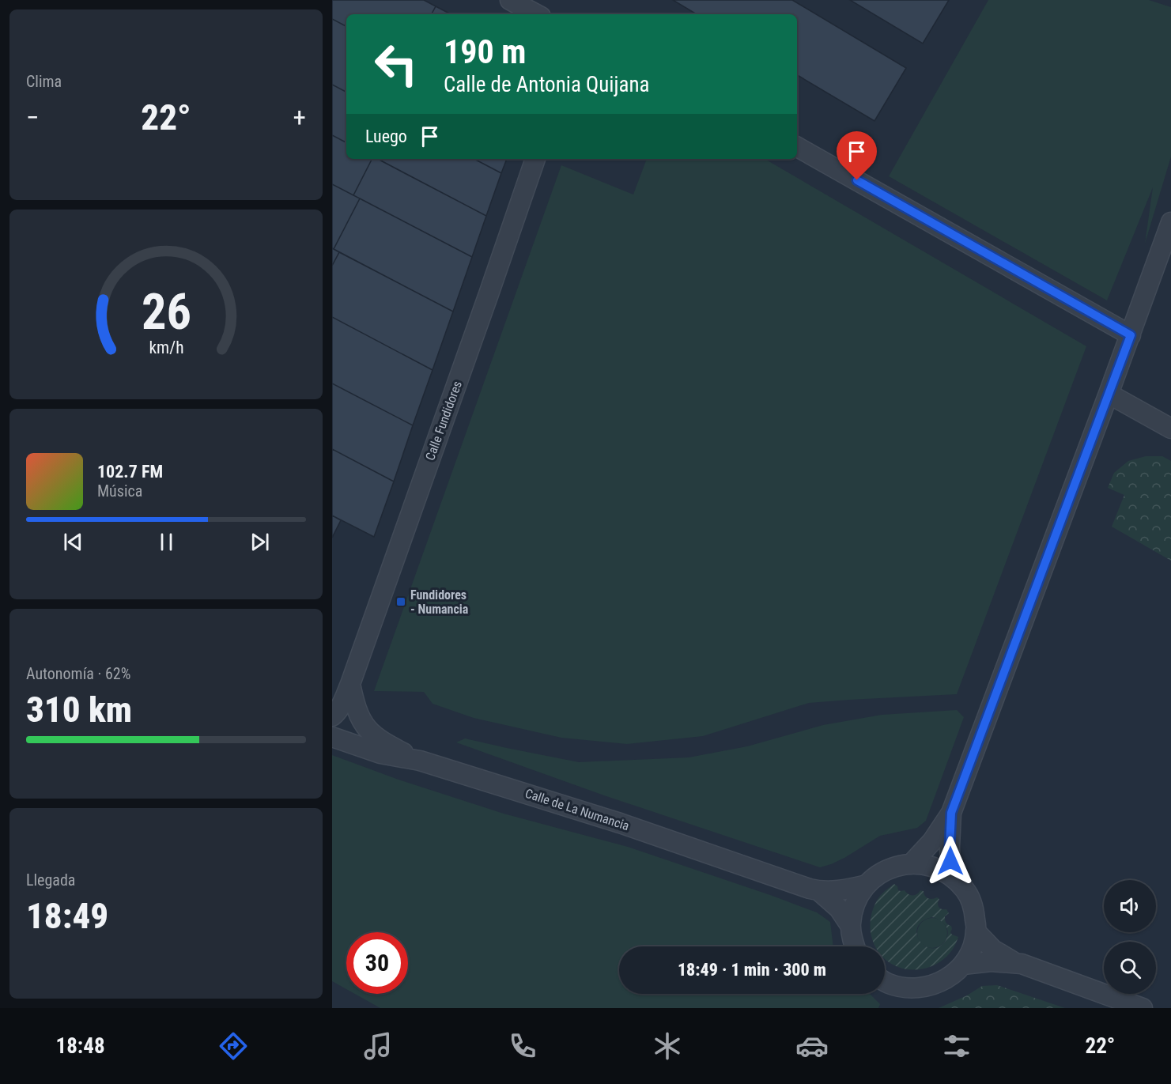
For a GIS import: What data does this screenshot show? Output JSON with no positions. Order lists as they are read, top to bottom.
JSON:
{
  "streets": {
    "street": ["Calle Fundidores", "Calle de La Numancia"]
  },
  "places": {
    "transit": ["Fundidores - Numancia"]
  },
  "page": {
    "tile": [
      "Clima",
      ["Autonomía · 62%", "310 km"],
      ["Llegada", "18:49"]
    ],
    "turn": ["190 m", "Calle de Antonia Quijana"],
    "heat": ["−", "22°", "+"],
    "then": "Luego",
    "song": ["102.7 FM", "Música"],
    "limit": "30",
    "trip": "18:49 · 1 min · 300 m",
    "tabs": ["18:48", "22°"],
    "gauge": ["26", "km/h"]
  }
}
